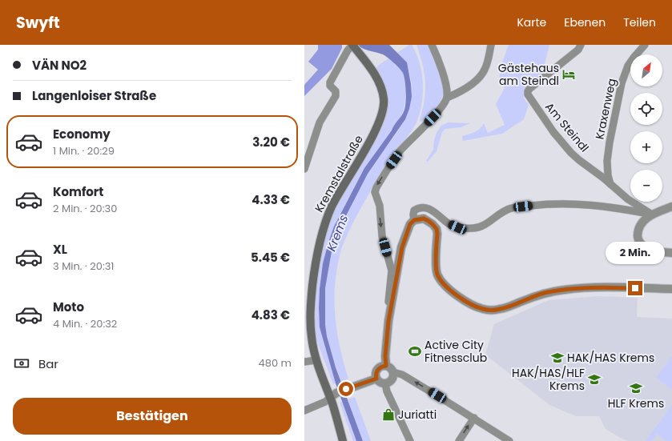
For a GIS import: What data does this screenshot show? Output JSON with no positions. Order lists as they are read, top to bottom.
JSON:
{
  "streets": {
    "main road": ["Kremstalstraße"],
    "street": ["Kraxenweg", "Am Steindl"]
  },
  "crossings": [
    ["Kraxenweg", "Am Steindl"]
  ],
  "water": ["Krems"],
  "places": {
    "hotel": ["Gästehaus am Steindl"],
    "sports": ["Active City Fitnessclub"],
    "school or university": ["HAK/HAS Krems", "HAK/HAS/HLF Krems", "HLF Krems"],
    "shop": ["Juriatti"]
  },
  "north": "top right",
  "page": {
    "header": "Swyft",
    "nav": ["Karte", "Ebenen", "Teilen"],
    "banner": ["VÄN NO2", "Langenloiser Straße"],
    "map_buttons": ["+", "−"],
    "list": [
      {
        "name": "Economy",
        "note": "1 Min. · 20:29",
        "value": "3.20 €"
      },
      {
        "name": "Komfort",
        "note": "2 Min. · 20:30",
        "value": "4.33 €"
      },
      {
        "name": "XL",
        "note": "3 Min. · 20:31",
        "value": "5.45 €"
      },
      {
        "name": "Moto",
        "note": "4 Min. · 20:32",
        "value": "4.83 €"
      }
    ],
    "bubble": "2 Min.",
    "pay": ["Bar", "480 m"],
    "buttons": "Bestätigen"
  }
}
